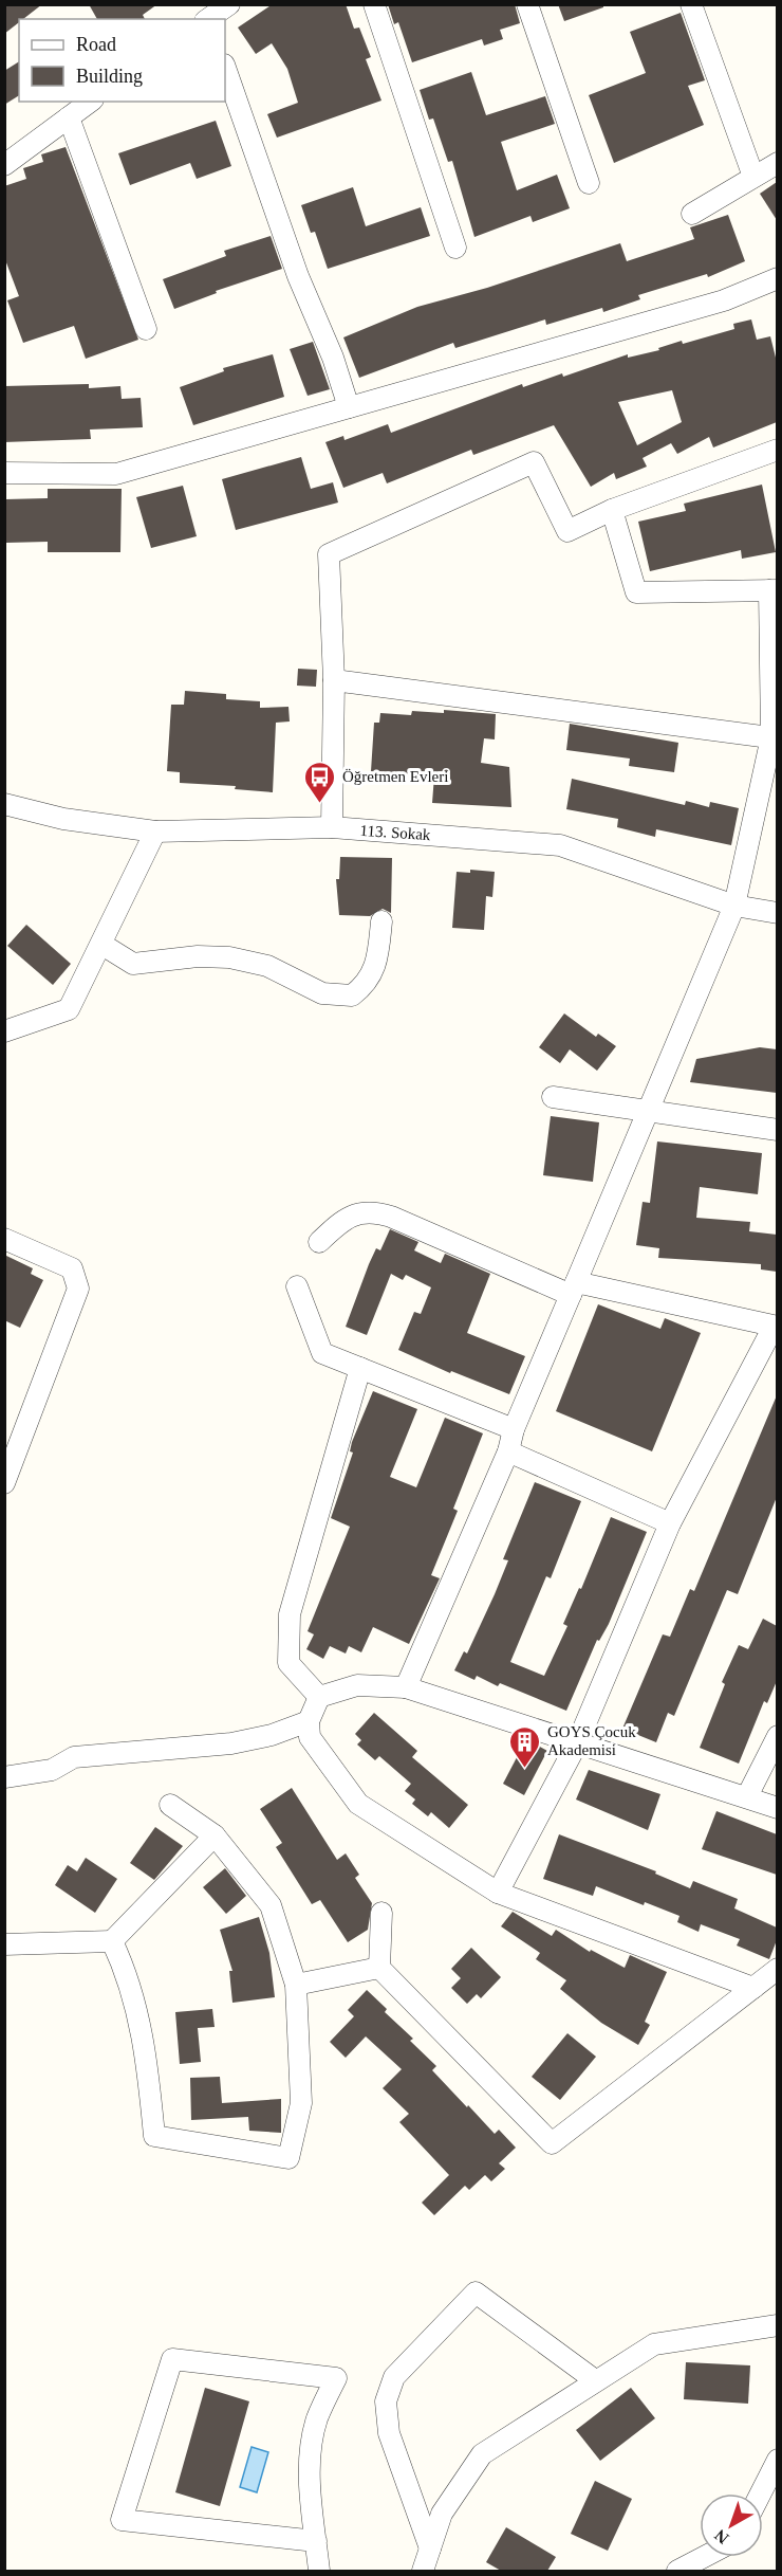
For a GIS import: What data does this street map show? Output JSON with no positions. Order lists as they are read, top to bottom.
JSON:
{
  "streets": {
    "street": ["113. Sokak"]
  },
  "places": {
    "bus stop": ["Öğretmen Evleri"],
    "building": ["GOYS Çocuk Akademisi"]
  },
  "legend": ["Road", "Building"],
  "north": "bottom left"
}
